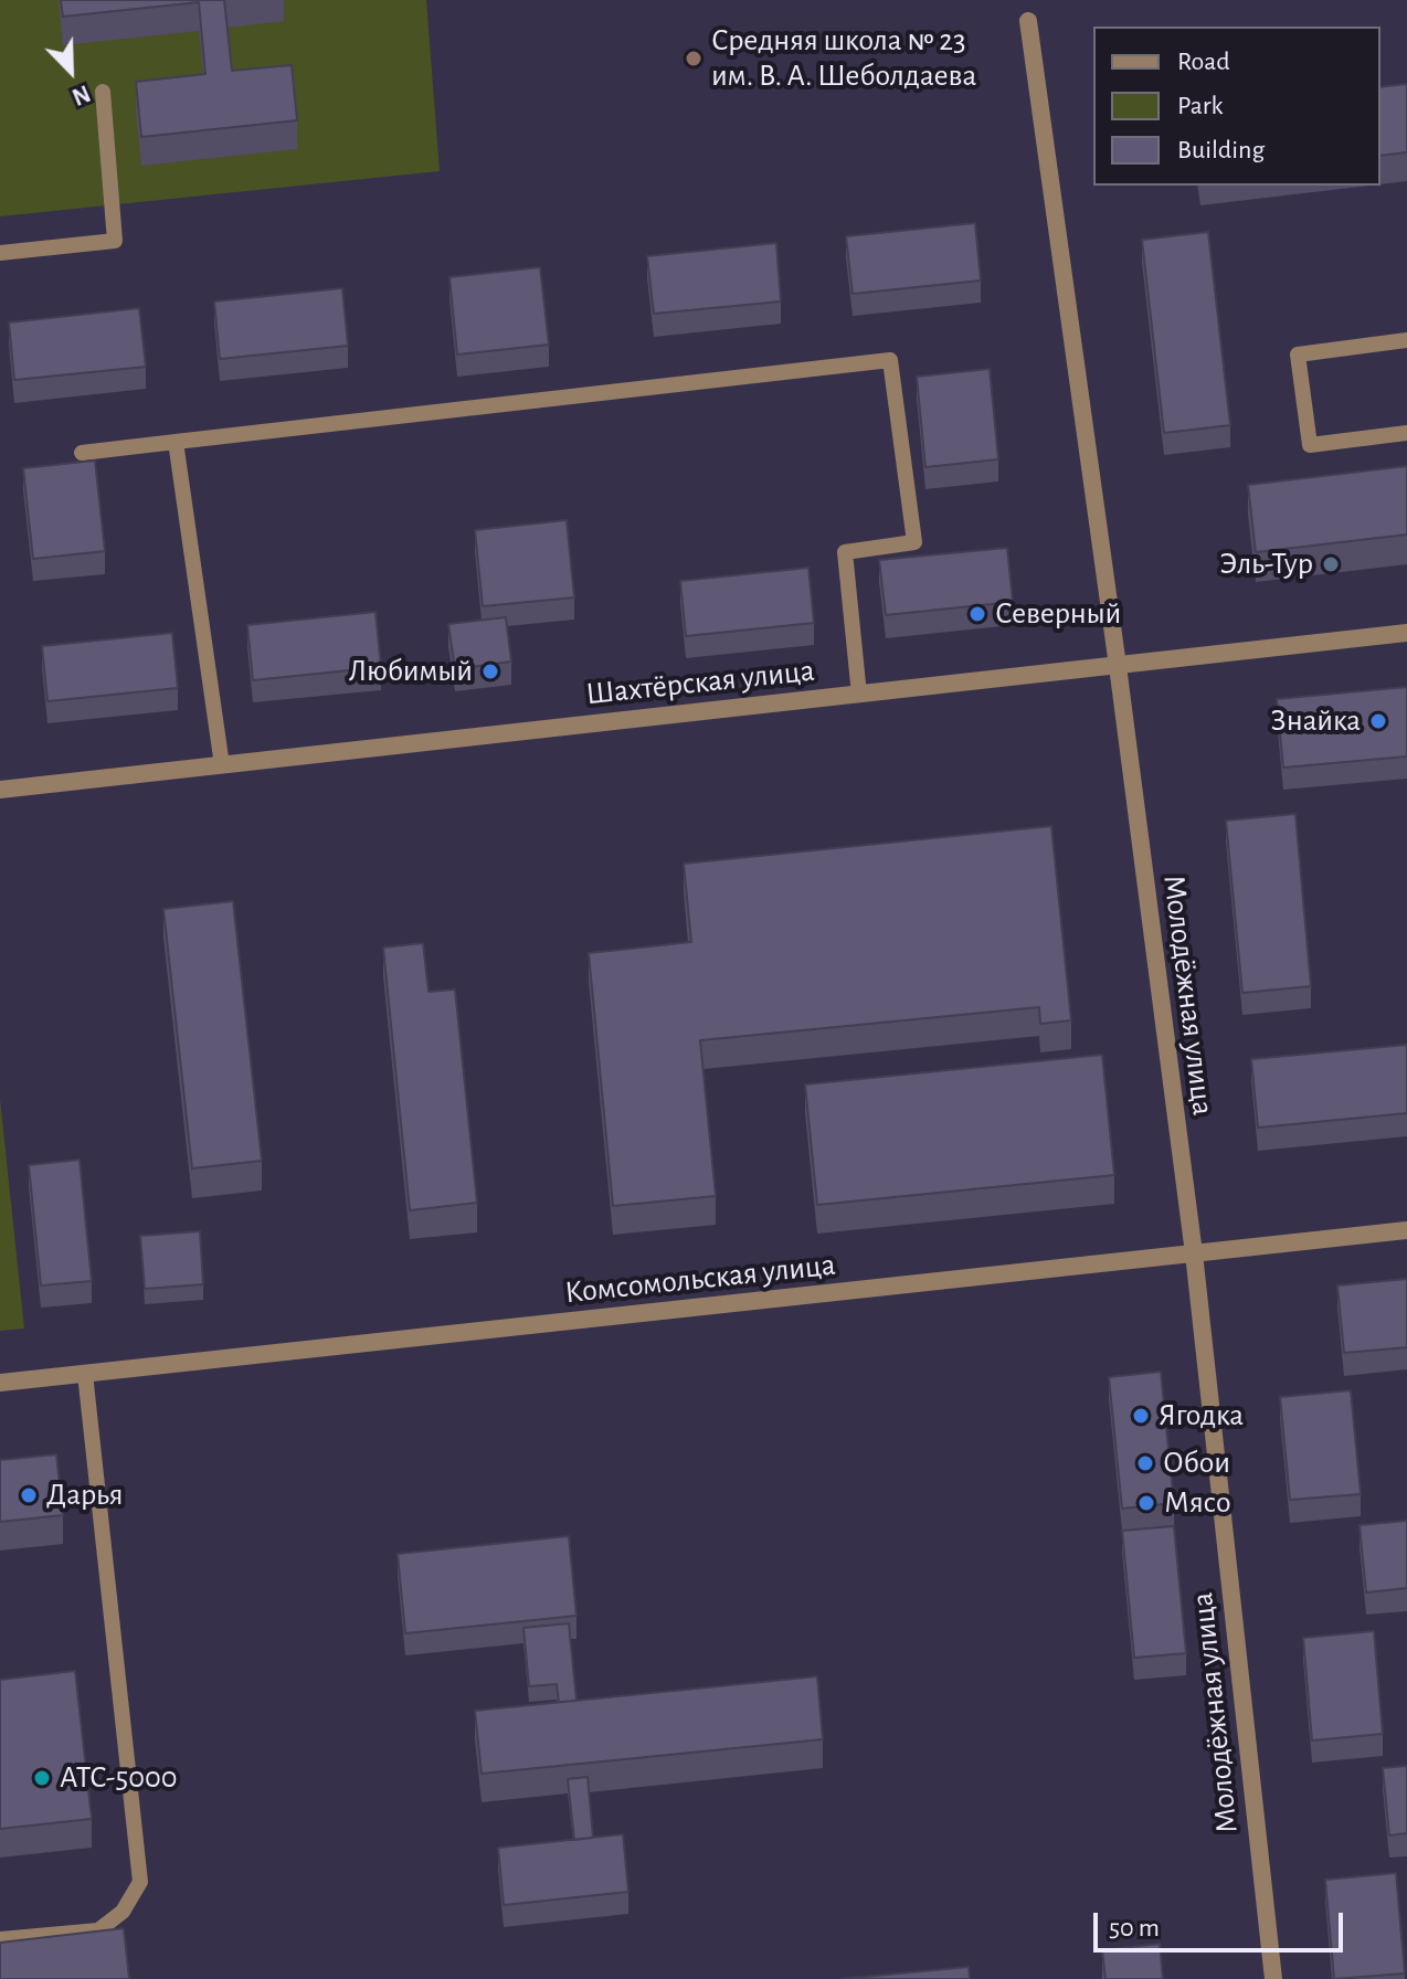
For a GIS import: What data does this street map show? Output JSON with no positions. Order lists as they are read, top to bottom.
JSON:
{
  "streets": {
    "street": ["Шахтёрская улица", "Молодёжная улица", "Комсомольская улица"]
  },
  "crossings": [
    ["Шахтёрская улица", "Молодёжная улица"],
    ["Молодёжная улица", "Комсомольская улица"]
  ],
  "places": [
    "Средняя школа № 23 им. В. А. Шеболдаева",
    "Эль-Тур",
    "Северный",
    "Любимый",
    "Знайка",
    "Ягодка",
    "Обои",
    "Дарья",
    "Мясо",
    "АТС-5000"
  ],
  "legend": ["Road", "Park", "Building"],
  "scale_bar": "50 m",
  "north": "bottom right"
}
